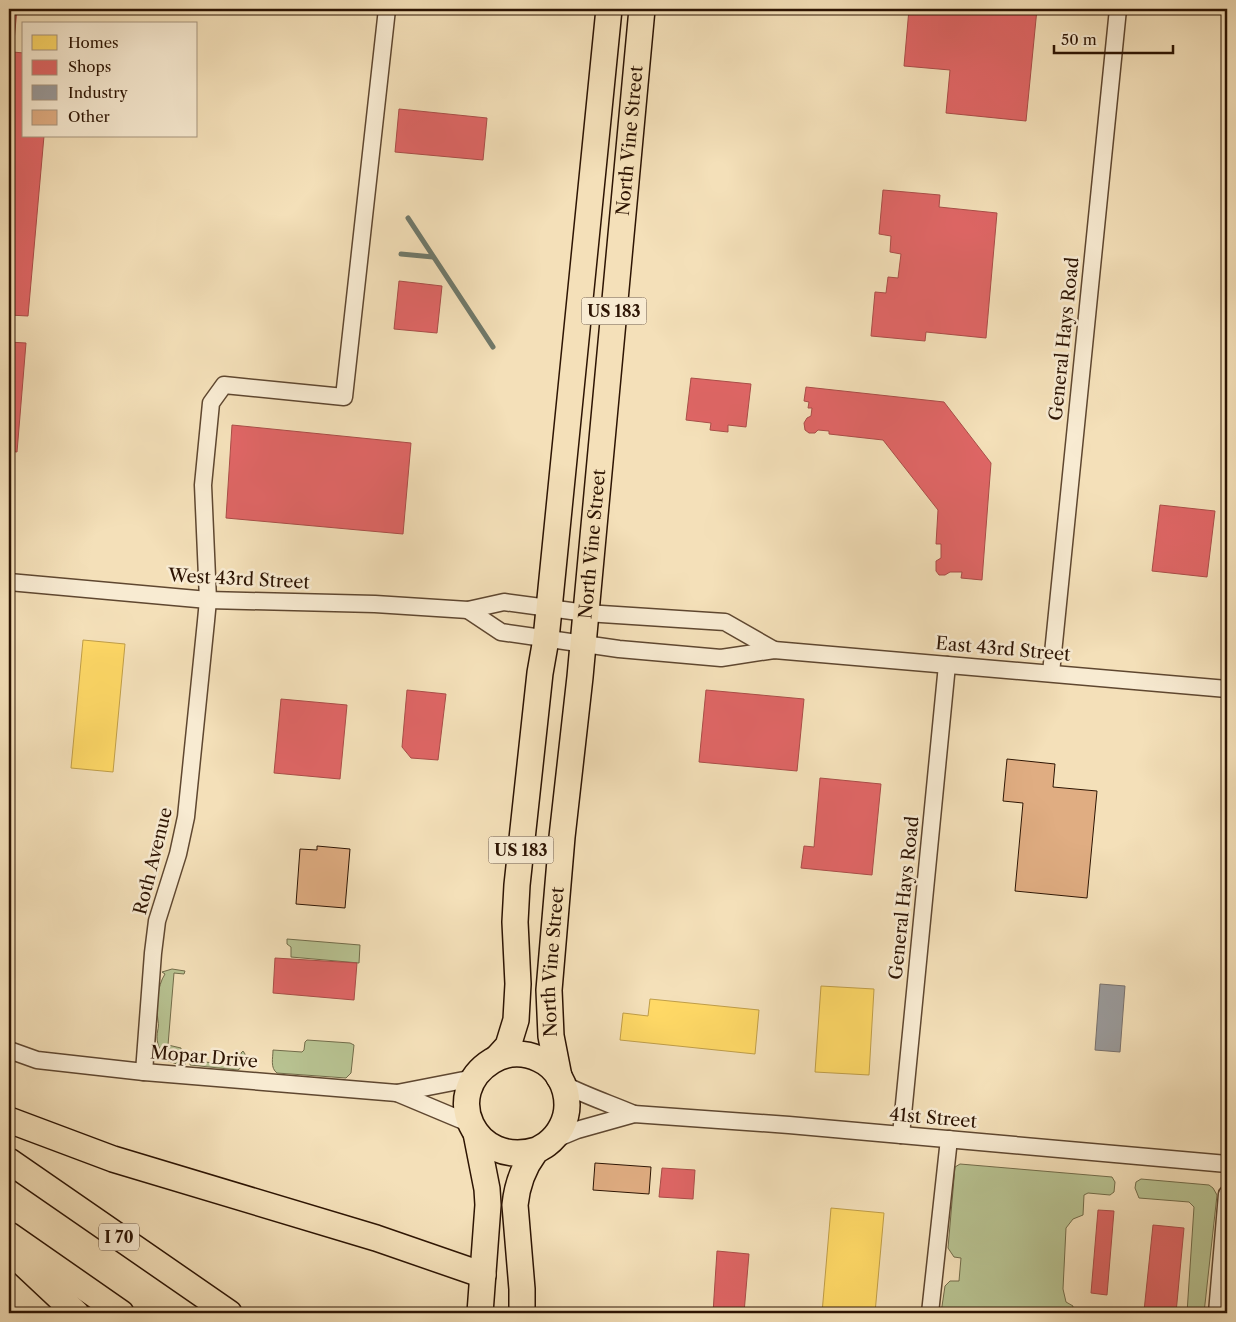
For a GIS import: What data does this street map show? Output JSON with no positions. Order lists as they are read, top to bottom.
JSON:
{
  "streets": {
    "highway": ["North Vine Street", "US 183", "I 70"],
    "street": [
      "General Hays Road",
      "West 43rd Street",
      "East 43rd Street",
      "Roth Avenue",
      "Mopar Drive",
      "41st Street"
    ]
  },
  "crossings": [
    ["North Vine Street", "East 43rd Street"],
    ["North Vine Street", "Mopar Drive"],
    ["North Vine Street", "41st Street"],
    ["General Hays Road", "East 43rd Street"],
    ["General Hays Road", "41st Street"],
    ["West 43rd Street", "East 43rd Street"],
    ["West 43rd Street", "Roth Avenue"],
    ["Roth Avenue", "Mopar Drive"],
    ["Mopar Drive", "41st Street"]
  ],
  "legend": [
    "Homes",
    "Shops",
    "Industry",
    "Other"
  ],
  "scale_bar": "50 m"
}
